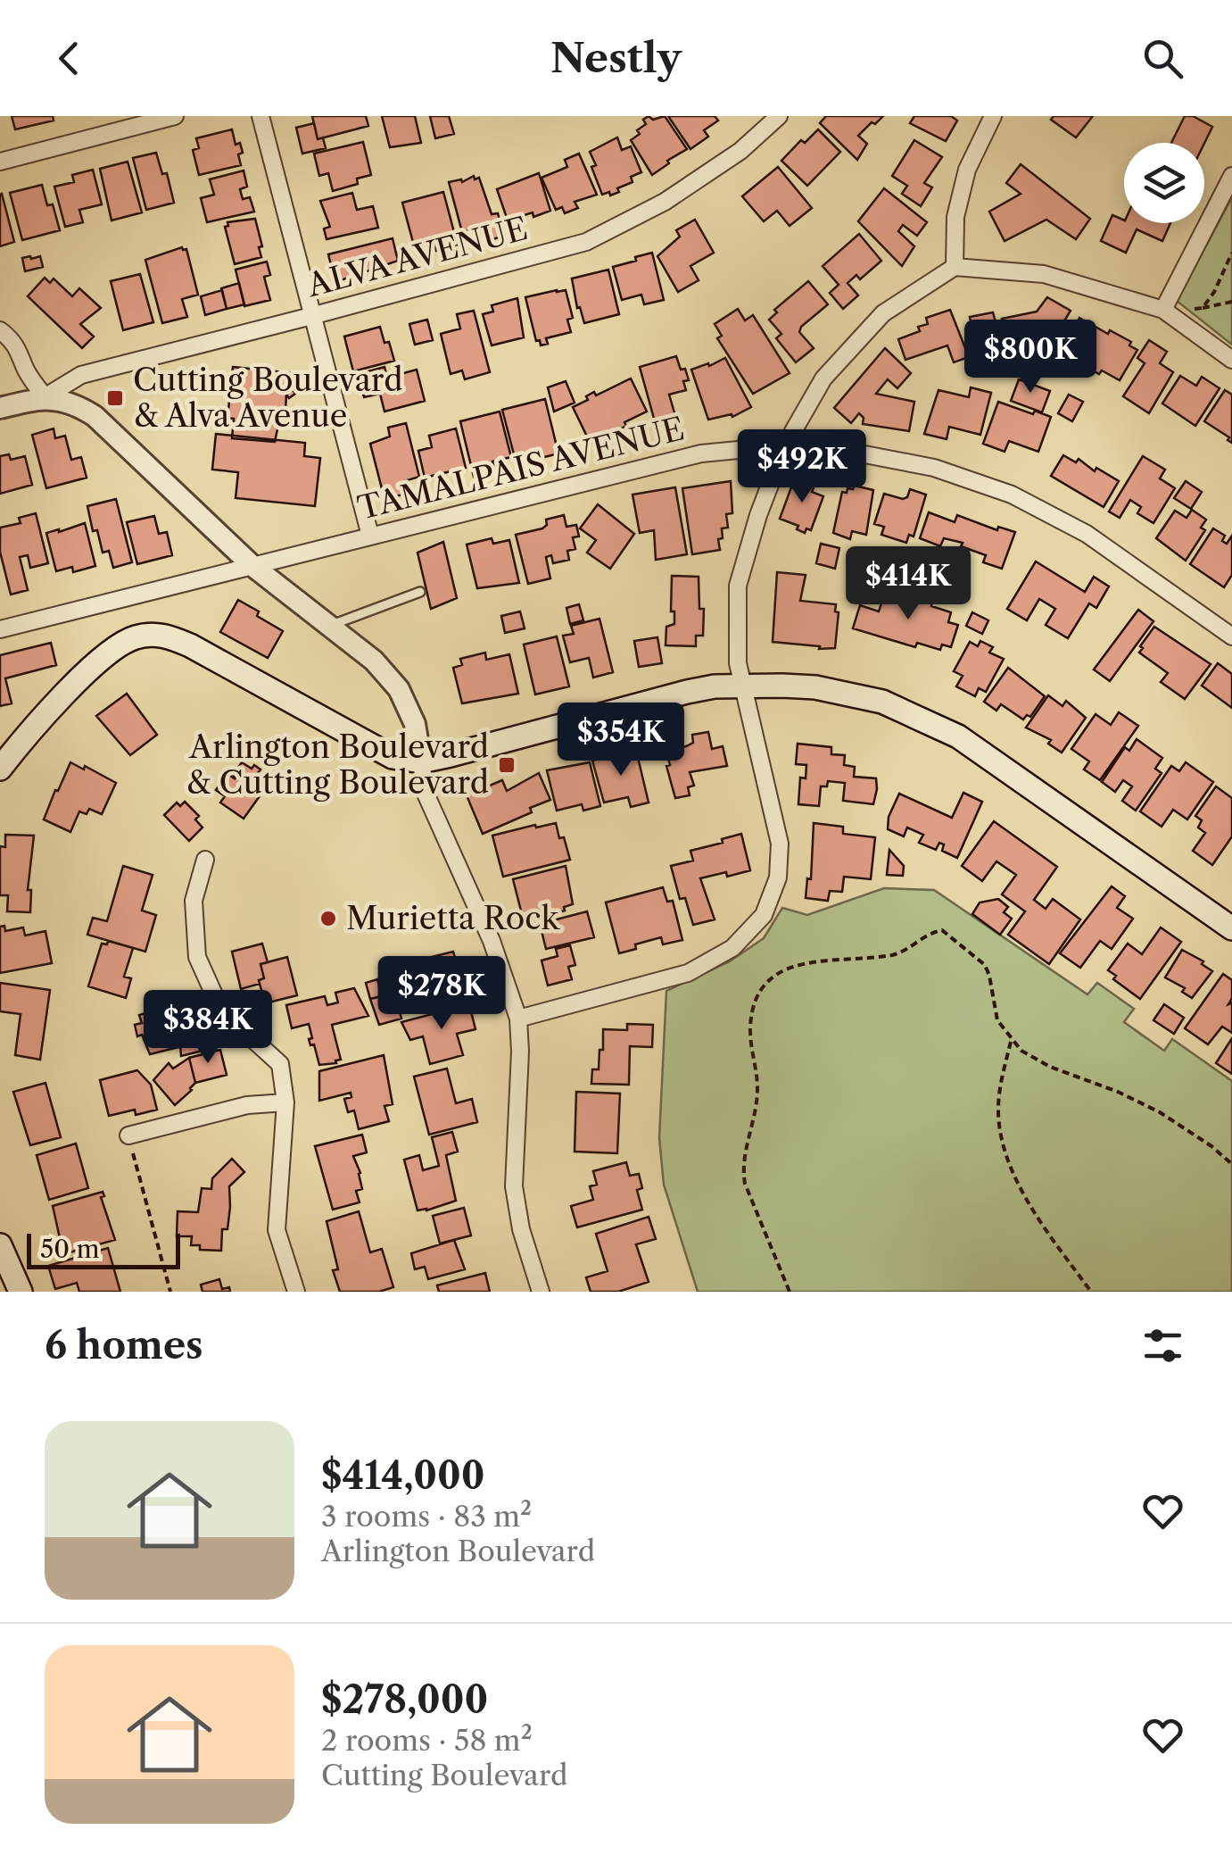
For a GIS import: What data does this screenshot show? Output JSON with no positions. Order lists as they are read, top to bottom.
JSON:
{
  "streets": {
    "street": ["ALVA AVENUE", "TAMALPAIS AVENUE"]
  },
  "places": {
    "transit": ["Cutting Boulevard & Alva Avenue", "Arlington Boulevard & Cutting Boulevard"],
    "other": ["Murietta Rock"]
  },
  "scale_bar": "50 m",
  "page": {
    "header": "Nestly",
    "price": [
      "$800K",
      "$492K",
      "$414K",
      "$354K",
      "$278K",
      "$384K"
    ],
    "scale": "50 m",
    "heading": "6 homes",
    "list": [
      {
        "name": "$414,000",
        "note": "3 rooms · 83 m² · Arlington Boulevard"
      },
      {
        "name": "$278,000",
        "note": "2 rooms · 58 m² · Cutting Boulevard"
      }
    ]
  }
}
